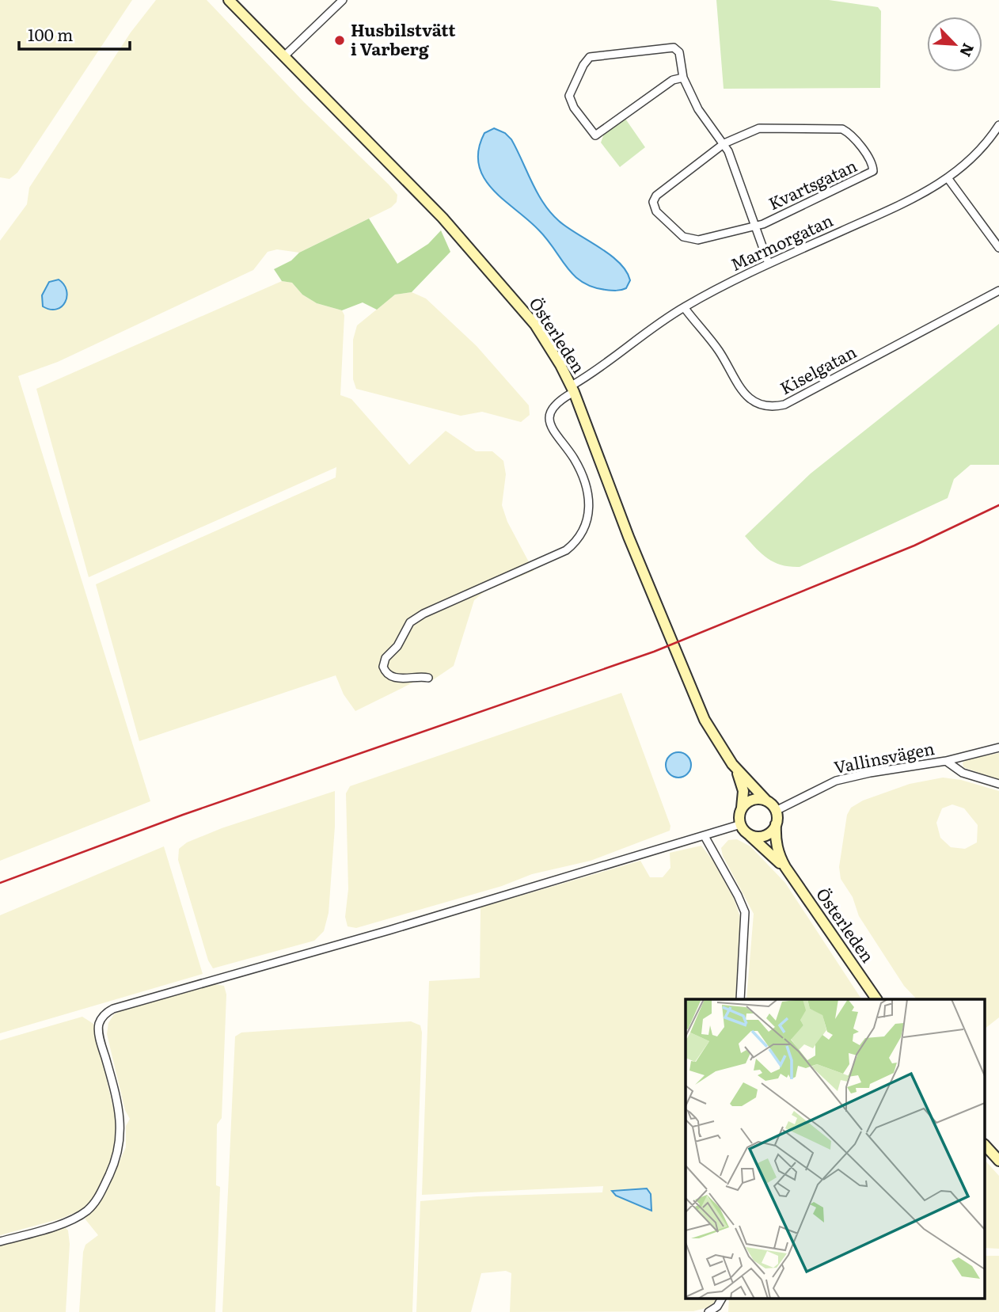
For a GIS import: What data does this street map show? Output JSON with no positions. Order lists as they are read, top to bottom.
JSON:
{
  "streets": {
    "main road": ["Österleden"],
    "street": [
      "Kvartsgatan",
      "Marmorgatan",
      "Kiselgatan",
      "Vallinsvägen"
    ]
  },
  "crossings": [
    ["Marmorgatan", "Österleden"],
    ["Marmorgatan", "Kiselgatan"],
    ["Österleden", "Vallinsvägen"]
  ],
  "places": ["Husbilstvätt i Varberg"],
  "scale_bar": "100 m",
  "north": "bottom right"
}
